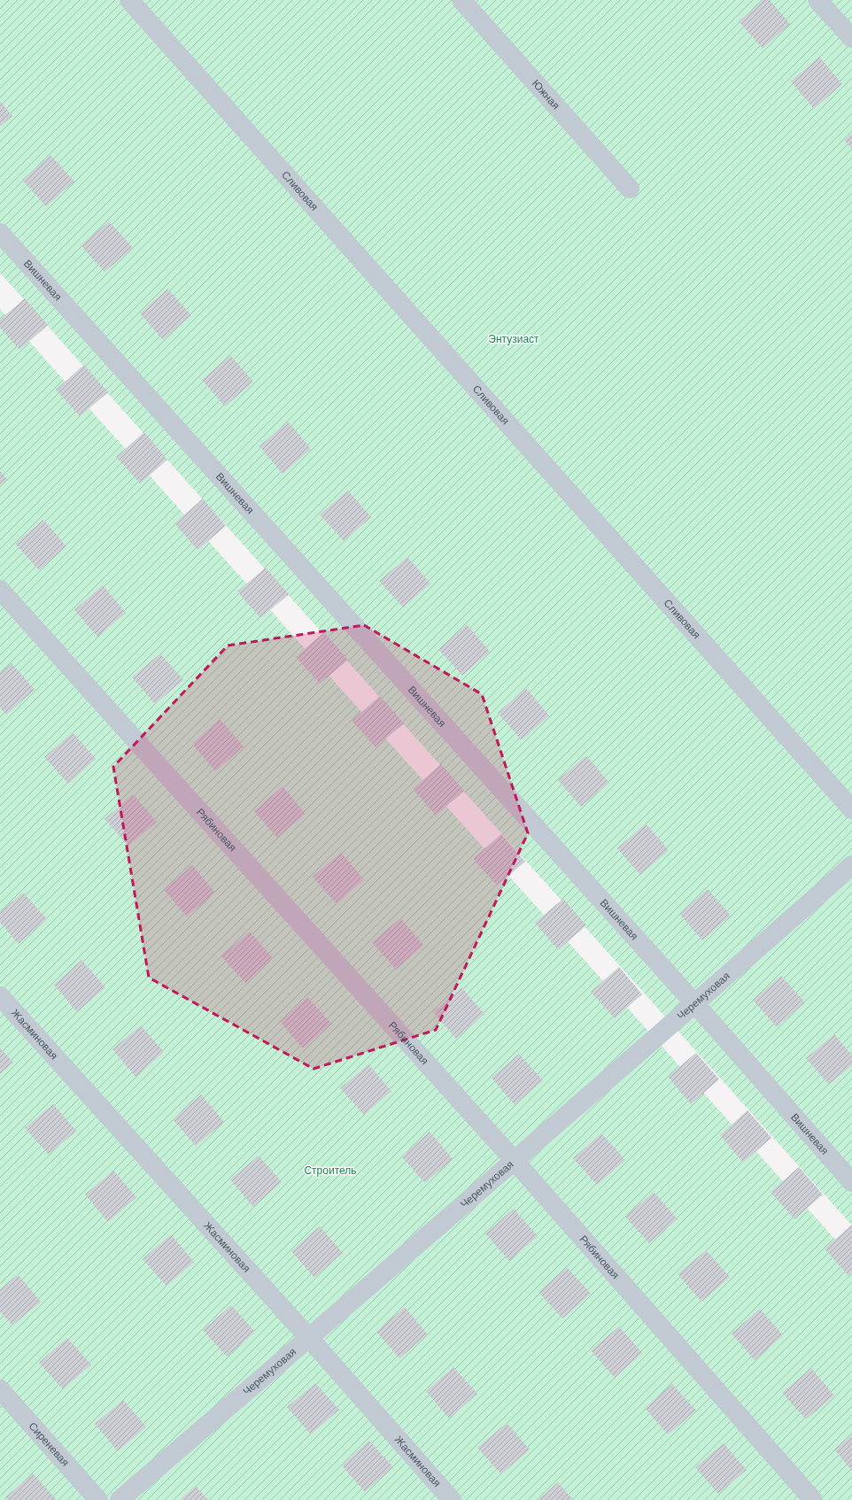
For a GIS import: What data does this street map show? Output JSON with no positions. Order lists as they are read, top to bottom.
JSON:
{
  "streets": {
    "street": [
      "Южная",
      "Сливовая",
      "Вишневая",
      "Рябиновая",
      "Черемуховая",
      "Жасминовая",
      "Сиреневая"
    ]
  },
  "crossings": [
    ["Вишневая", "Черемуховая"],
    ["Рябиновая", "Черемуховая"],
    ["Черемуховая", "Жасминовая"]
  ],
  "parks": ["Энтузиаст", "Строитель"]
}
